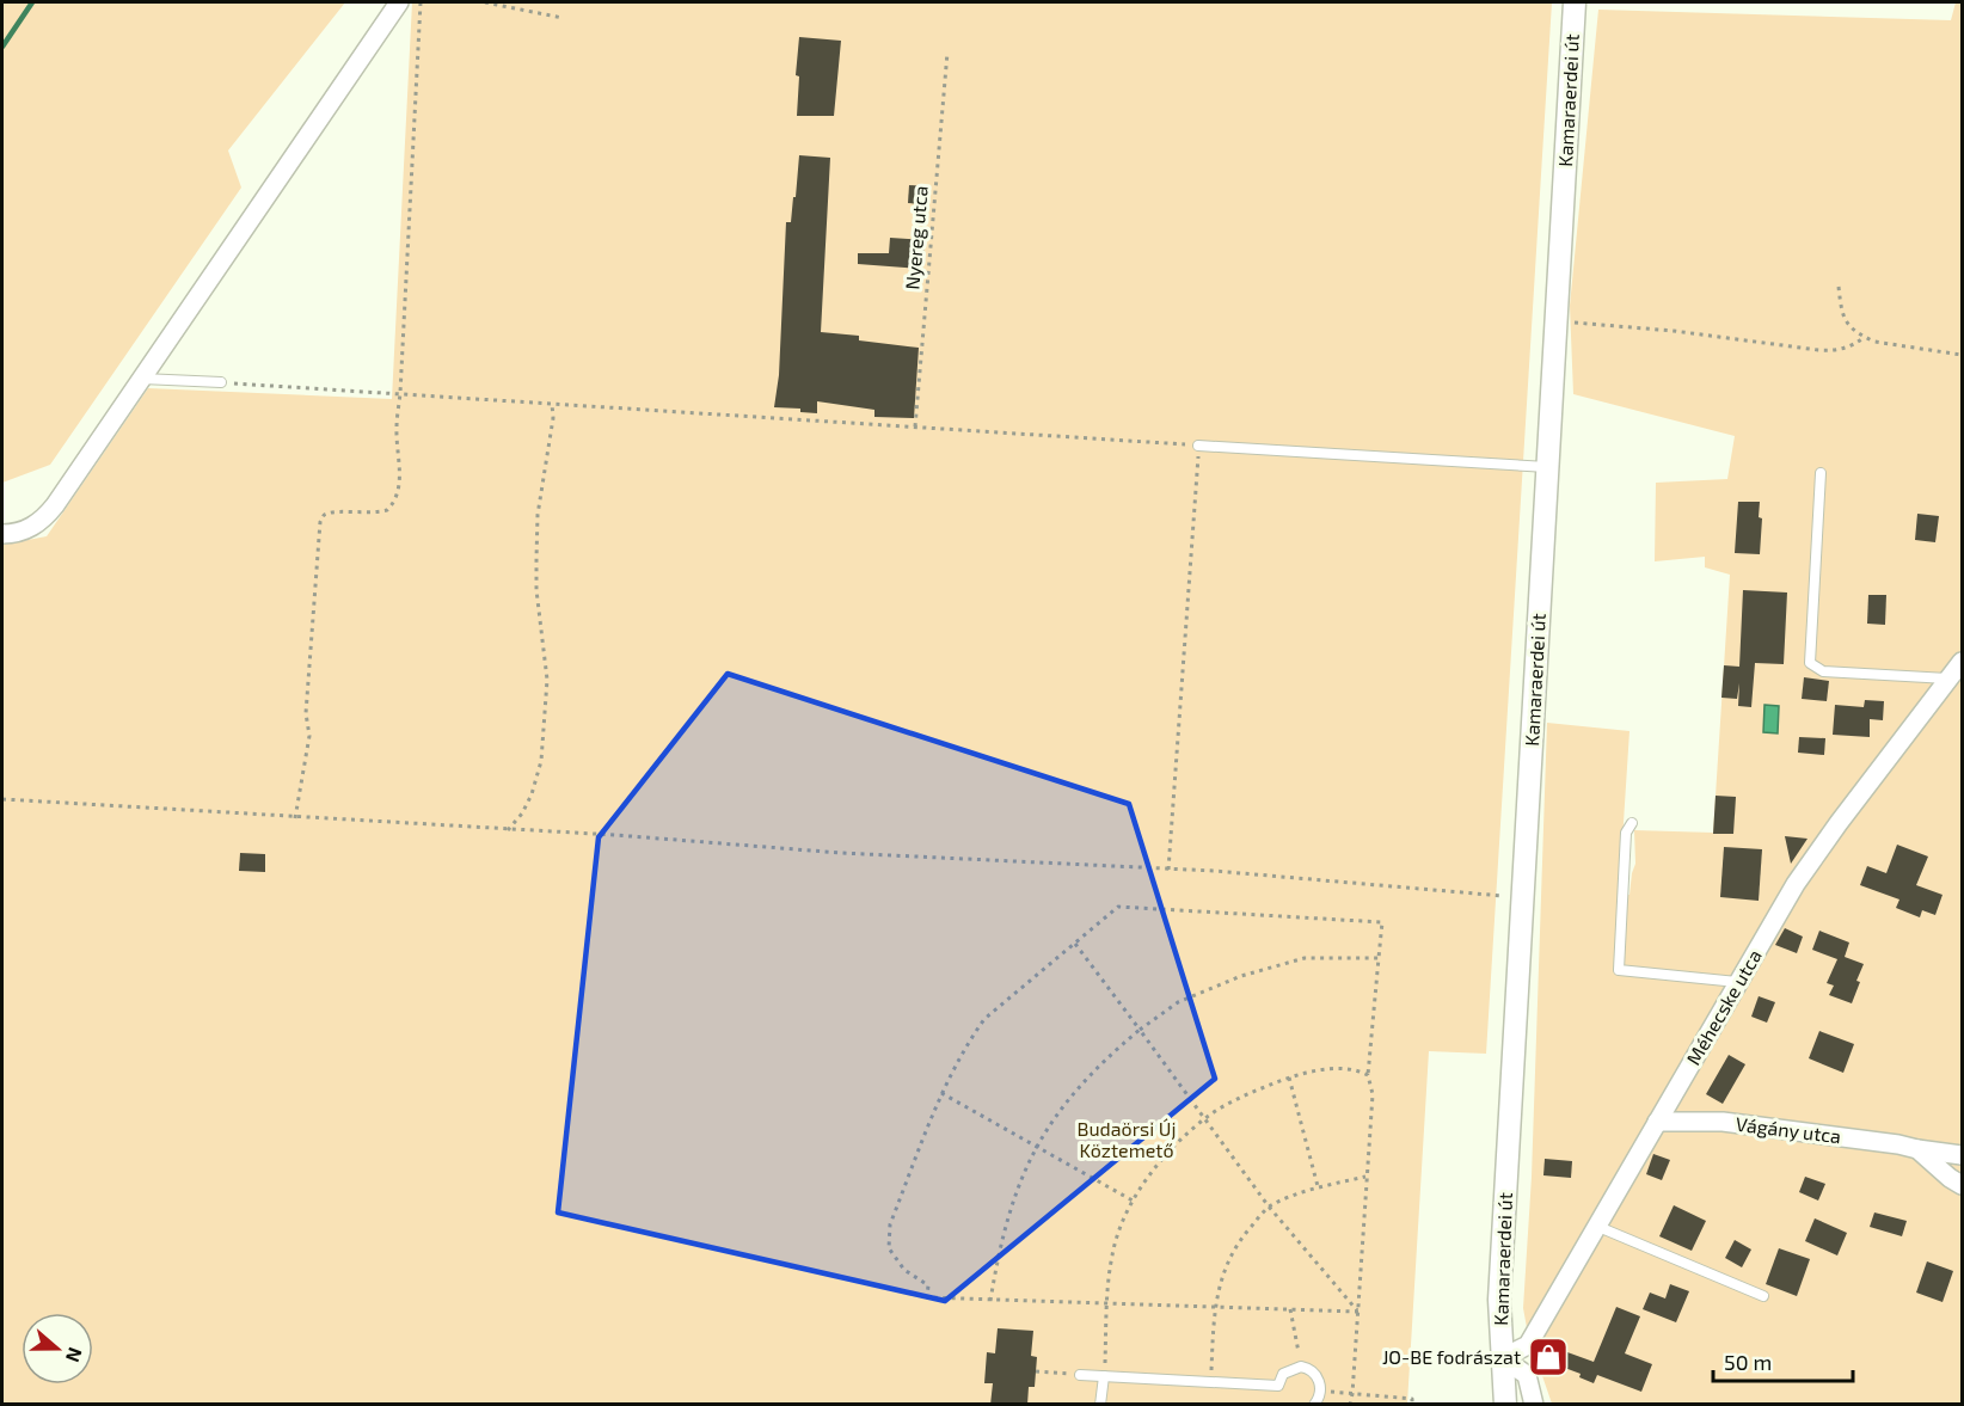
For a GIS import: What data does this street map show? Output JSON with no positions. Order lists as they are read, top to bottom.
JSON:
{
  "streets": {
    "street": ["Kamaraerdei út", "Méhecske utca", "Vágány utca"],
    "path": ["Nyereg utca"]
  },
  "crossings": [
    ["Kamaraerdei út", "Méhecske utca"],
    ["Méhecske utca", "Vágány utca"]
  ],
  "parks": ["Budaörsi Új Köztemető"],
  "places": {
    "shop": ["JO-BE fodrászat"]
  },
  "scale_bar": "50 m",
  "north": "right"
}
